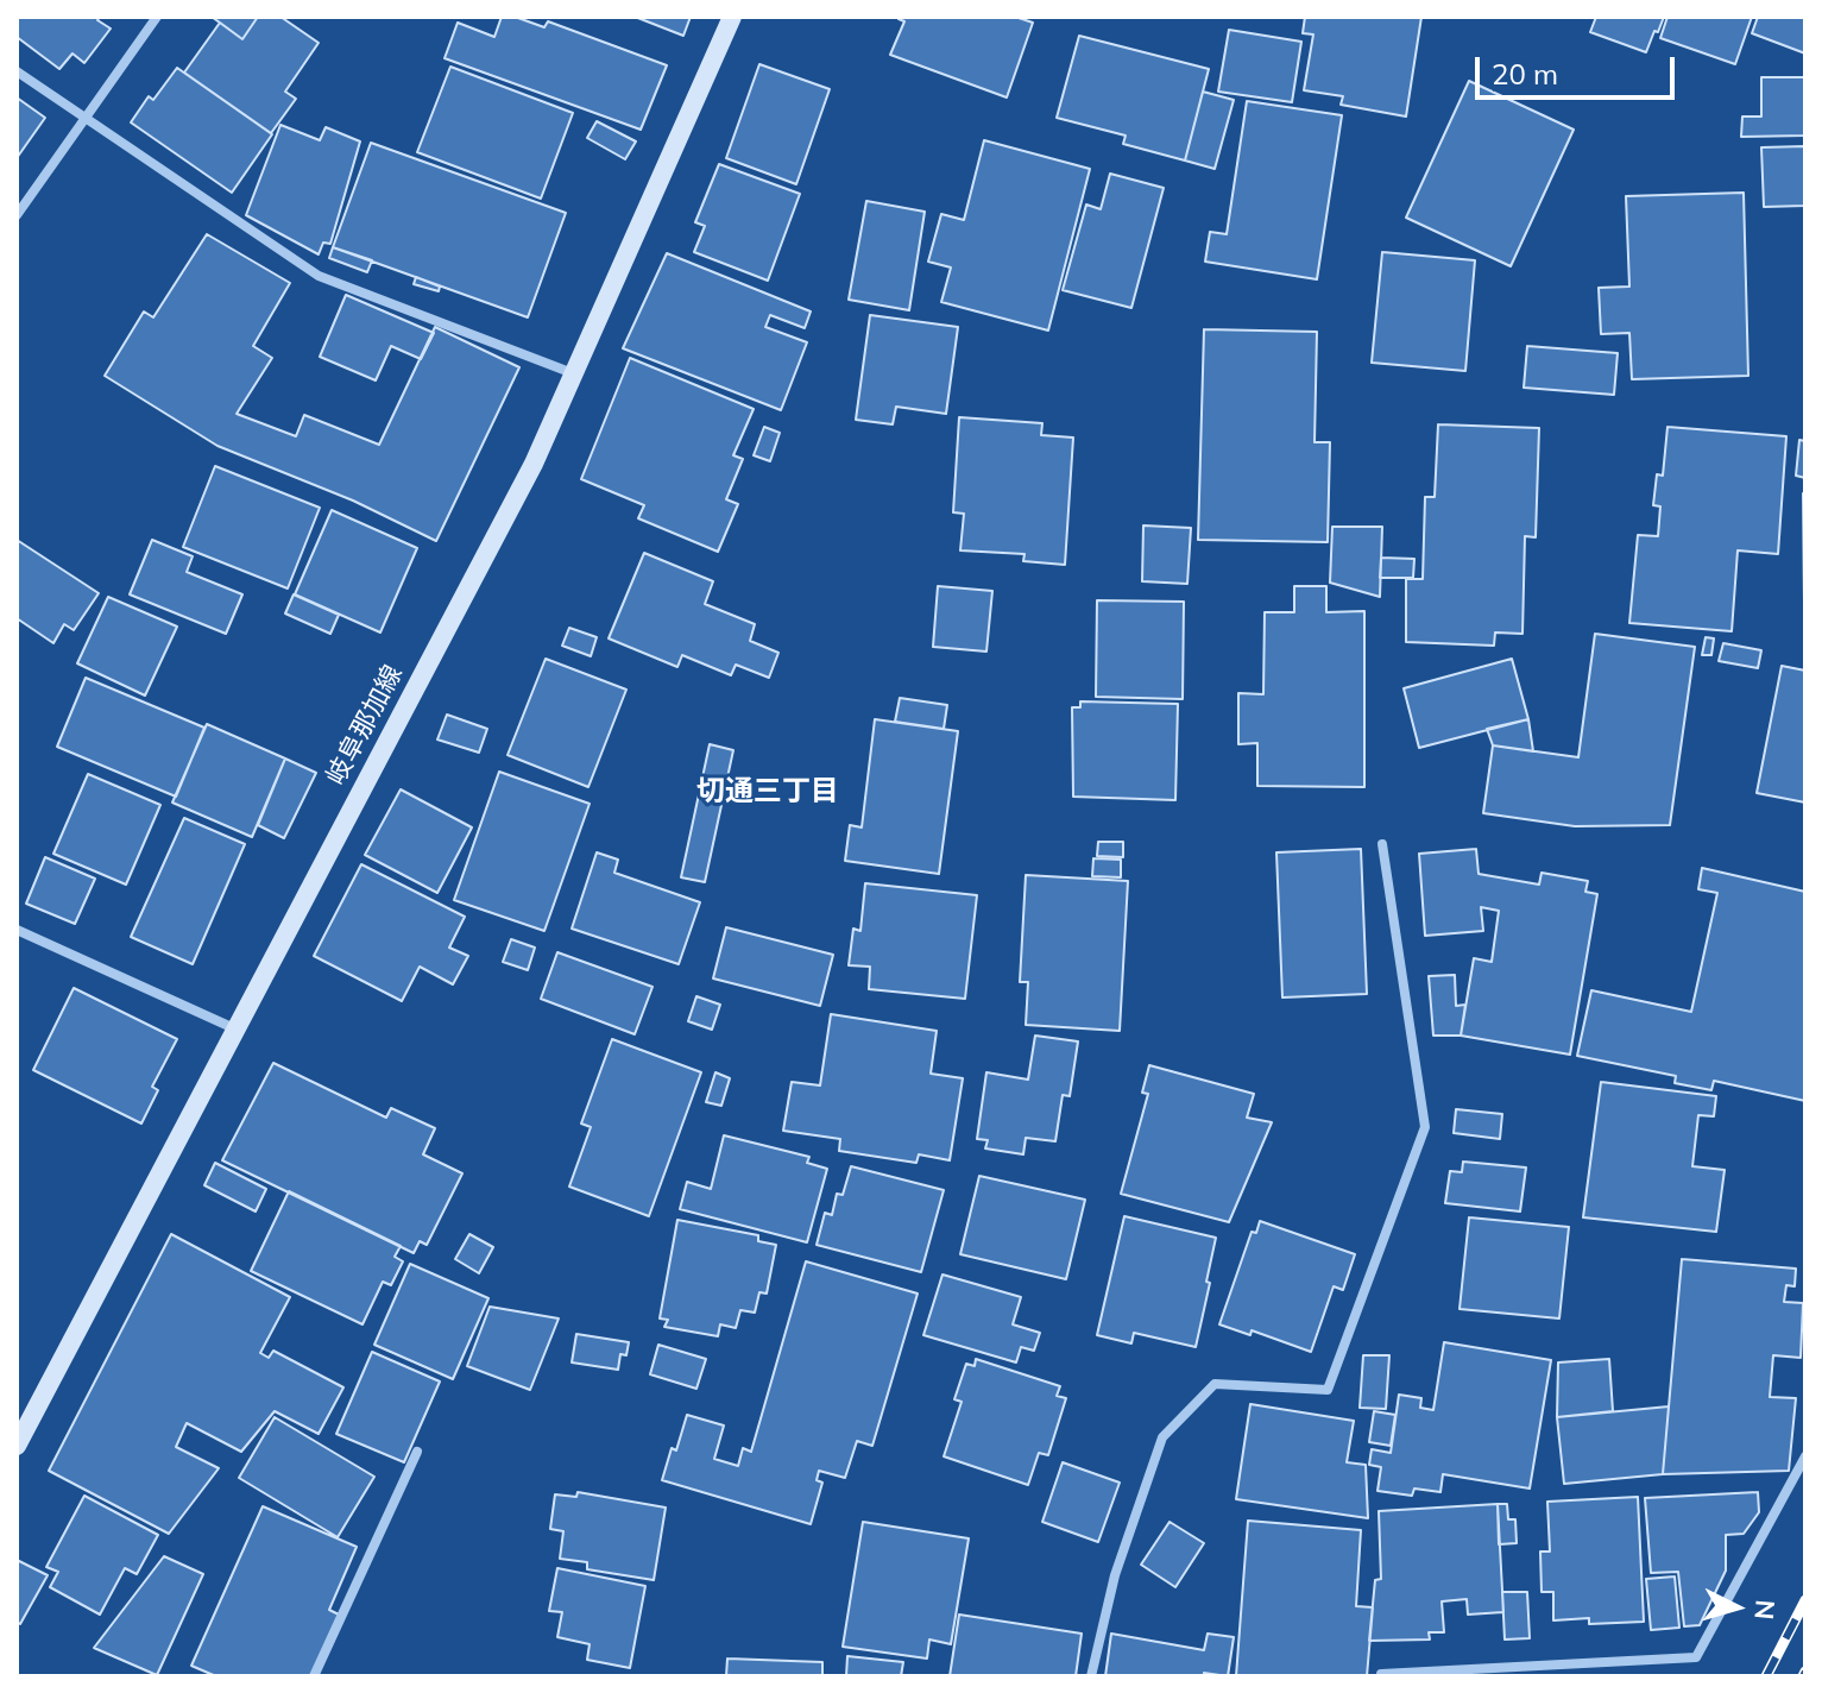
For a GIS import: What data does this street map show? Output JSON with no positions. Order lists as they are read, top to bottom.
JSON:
{
  "streets": {
    "main road": ["岐阜那加線"]
  },
  "districts": ["切通三丁目"],
  "scale_bar": "20 m",
  "north": "right"
}
